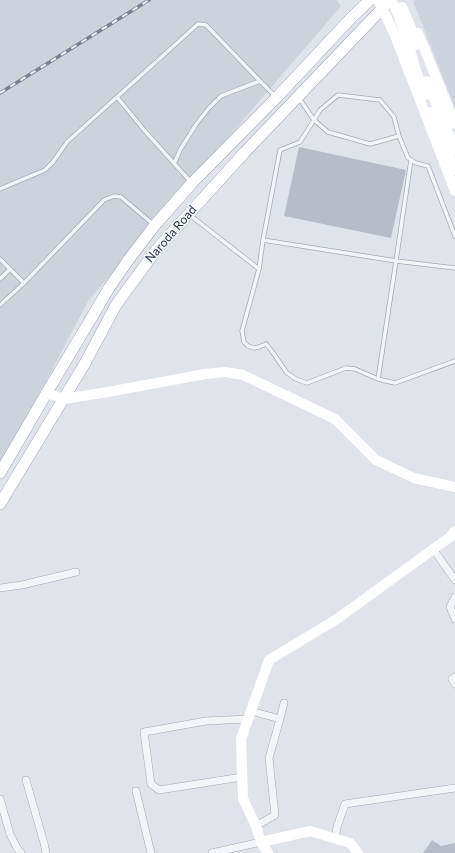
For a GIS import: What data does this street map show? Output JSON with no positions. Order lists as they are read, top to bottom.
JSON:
{
  "streets": {
    "main road": ["Naroda Road"]
  }
}
